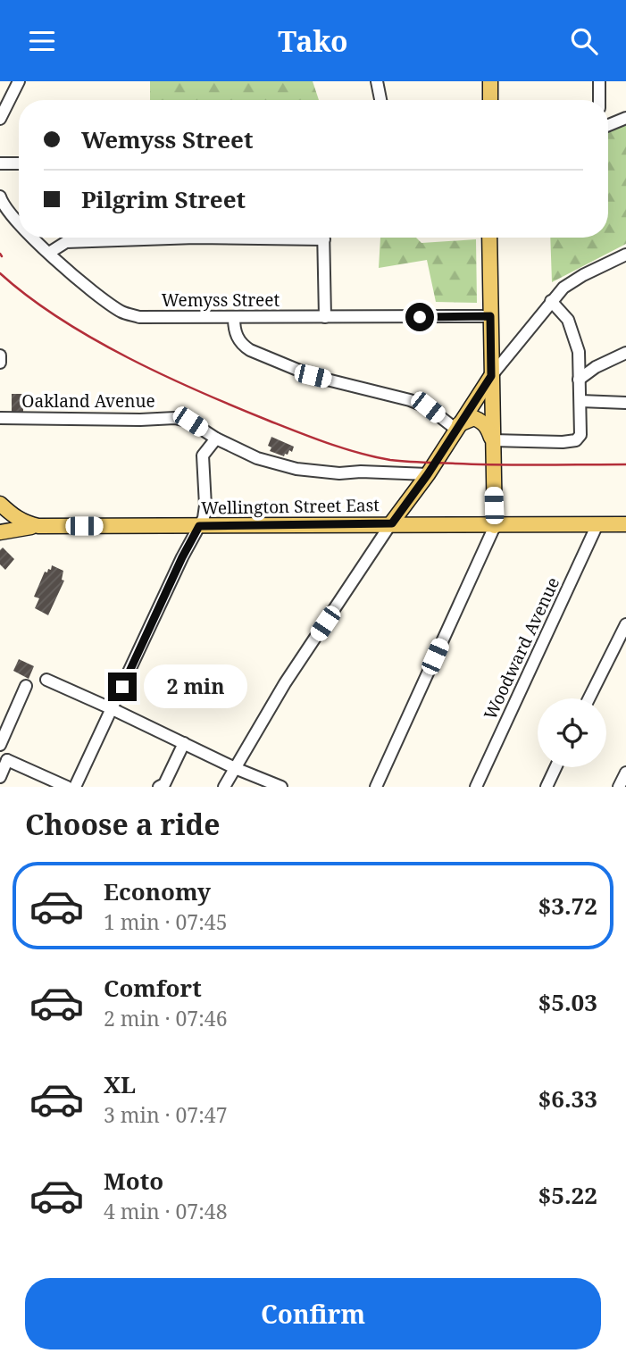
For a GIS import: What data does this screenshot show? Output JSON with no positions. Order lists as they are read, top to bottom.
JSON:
{
  "streets": {
    "main road": ["Wellington Street East"],
    "street": ["Wemyss Street", "Oakland Avenue", "Woodward Avenue"]
  },
  "crossings": [
    ["Wellington Street East", "Woodward Avenue"]
  ],
  "page": {
    "header": "Tako",
    "banner": ["Wemyss Street", "Pilgrim Street"],
    "bubble": "2 min",
    "heading": "Choose a ride",
    "list": [
      {
        "name": "Economy",
        "note": "1 min · 07:45",
        "value": "$3.72"
      },
      {
        "name": "Comfort",
        "note": "2 min · 07:46",
        "value": "$5.03"
      },
      {
        "name": "XL",
        "note": "3 min · 07:47",
        "value": "$6.33"
      },
      {
        "name": "Moto",
        "note": "4 min · 07:48",
        "value": "$5.22"
      }
    ],
    "buttons": "Confirm"
  }
}
